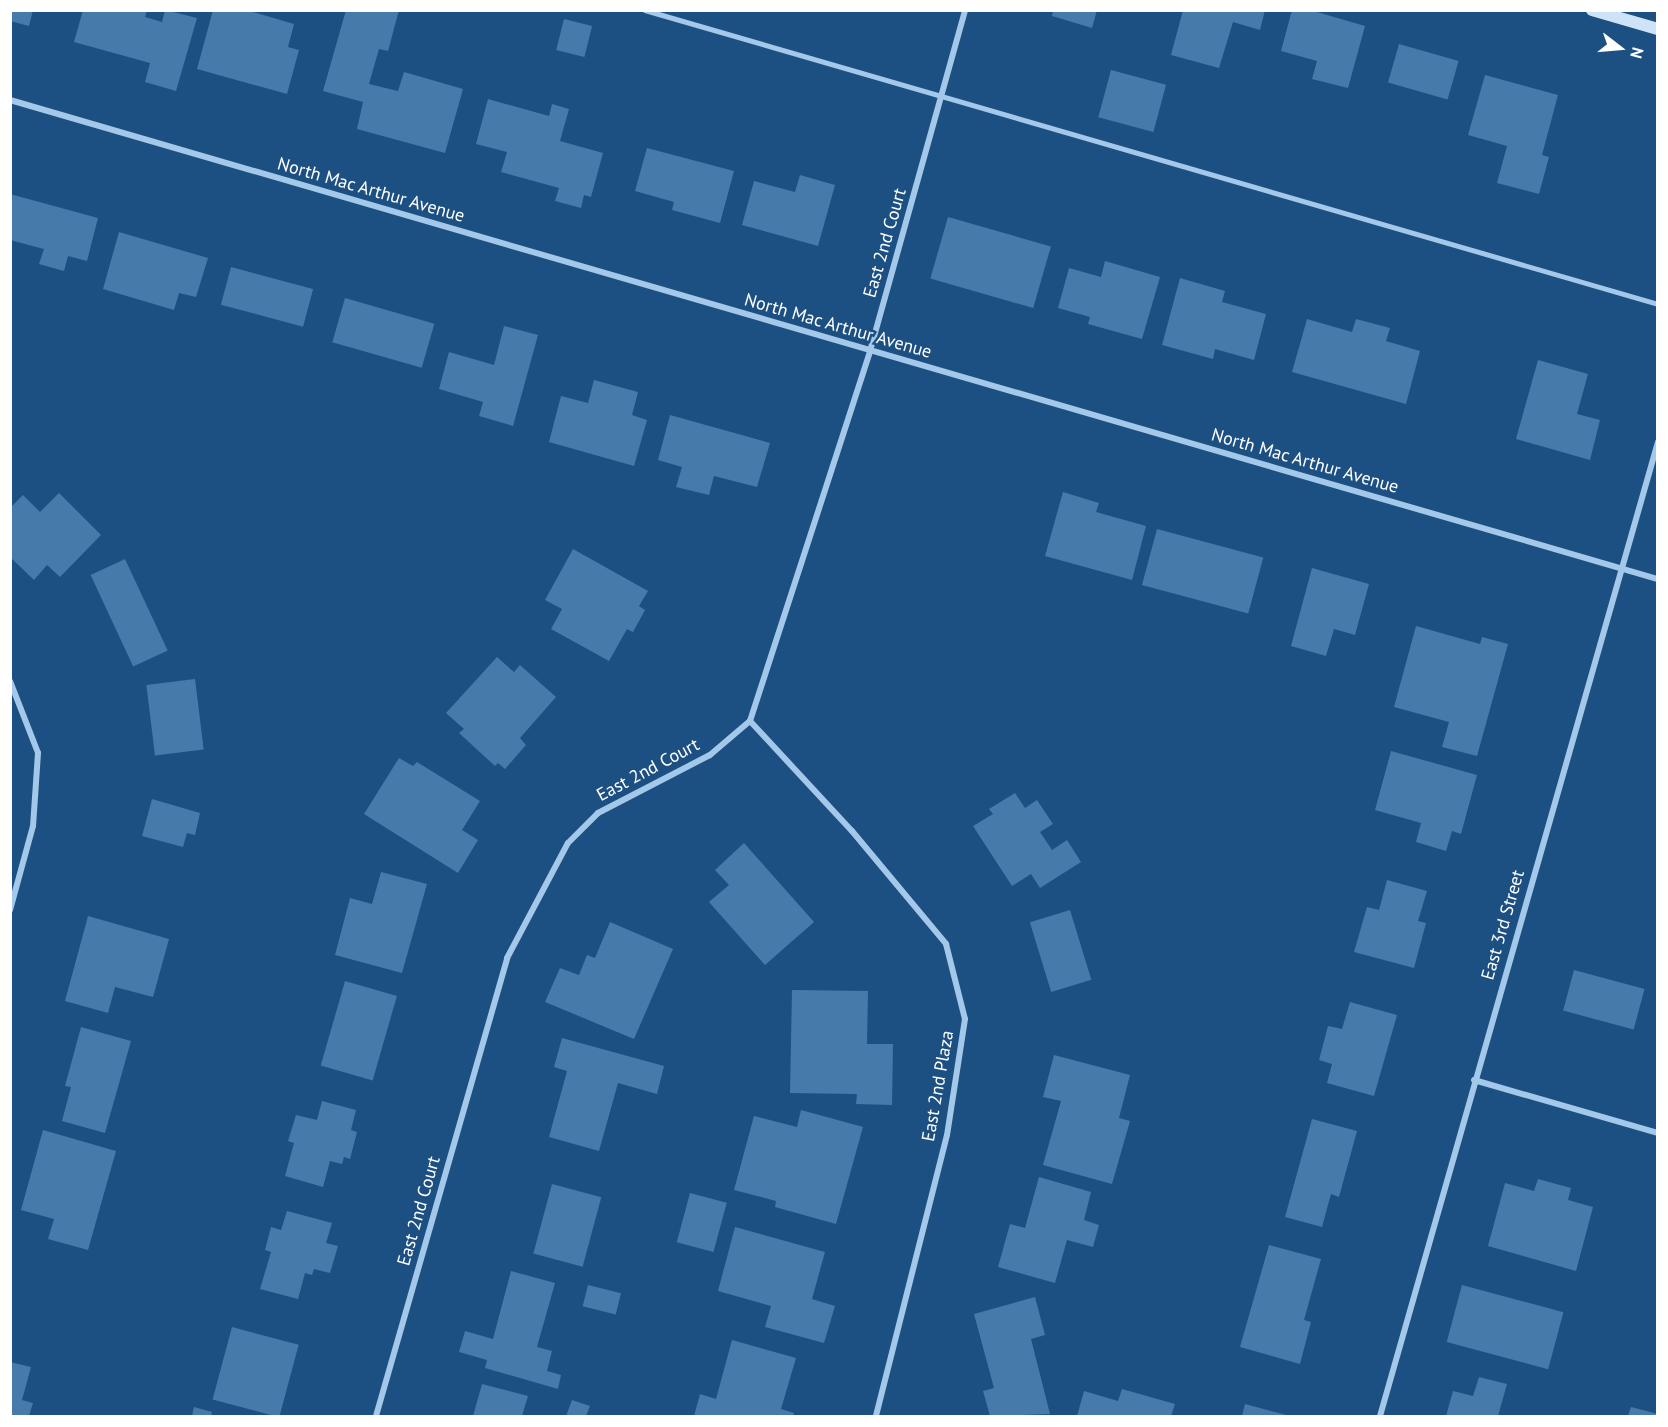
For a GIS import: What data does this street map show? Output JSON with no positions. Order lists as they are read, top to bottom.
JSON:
{
  "streets": {
    "street": [
      "North Mac Arthur Avenue",
      "East 2nd Court",
      "East 3rd Street",
      "East 2nd Plaza"
    ]
  },
  "crossings": [
    ["North Mac Arthur Avenue", "East 2nd Court"],
    ["North Mac Arthur Avenue", "East 3rd Street"],
    ["East 2nd Court", "East 2nd Plaza"]
  ],
  "north": "right"
}
